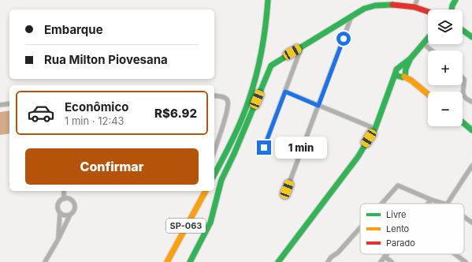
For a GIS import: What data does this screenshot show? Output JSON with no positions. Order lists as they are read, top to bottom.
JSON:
{
  "streets": {
    "main road": ["SP-063"]
  },
  "legend": ["Livre", "Lento", "Parado"],
  "page": {
    "map_buttons": ["+", "−"],
    "banner": ["Embarque", "Rua Milton Piovesana"],
    "list": [
      {
        "name": "Econômico",
        "note": "1 min · 12:43",
        "value": "R$6.92"
      }
    ],
    "bubble": "1 min",
    "buttons": "Confirmar"
  }
}
